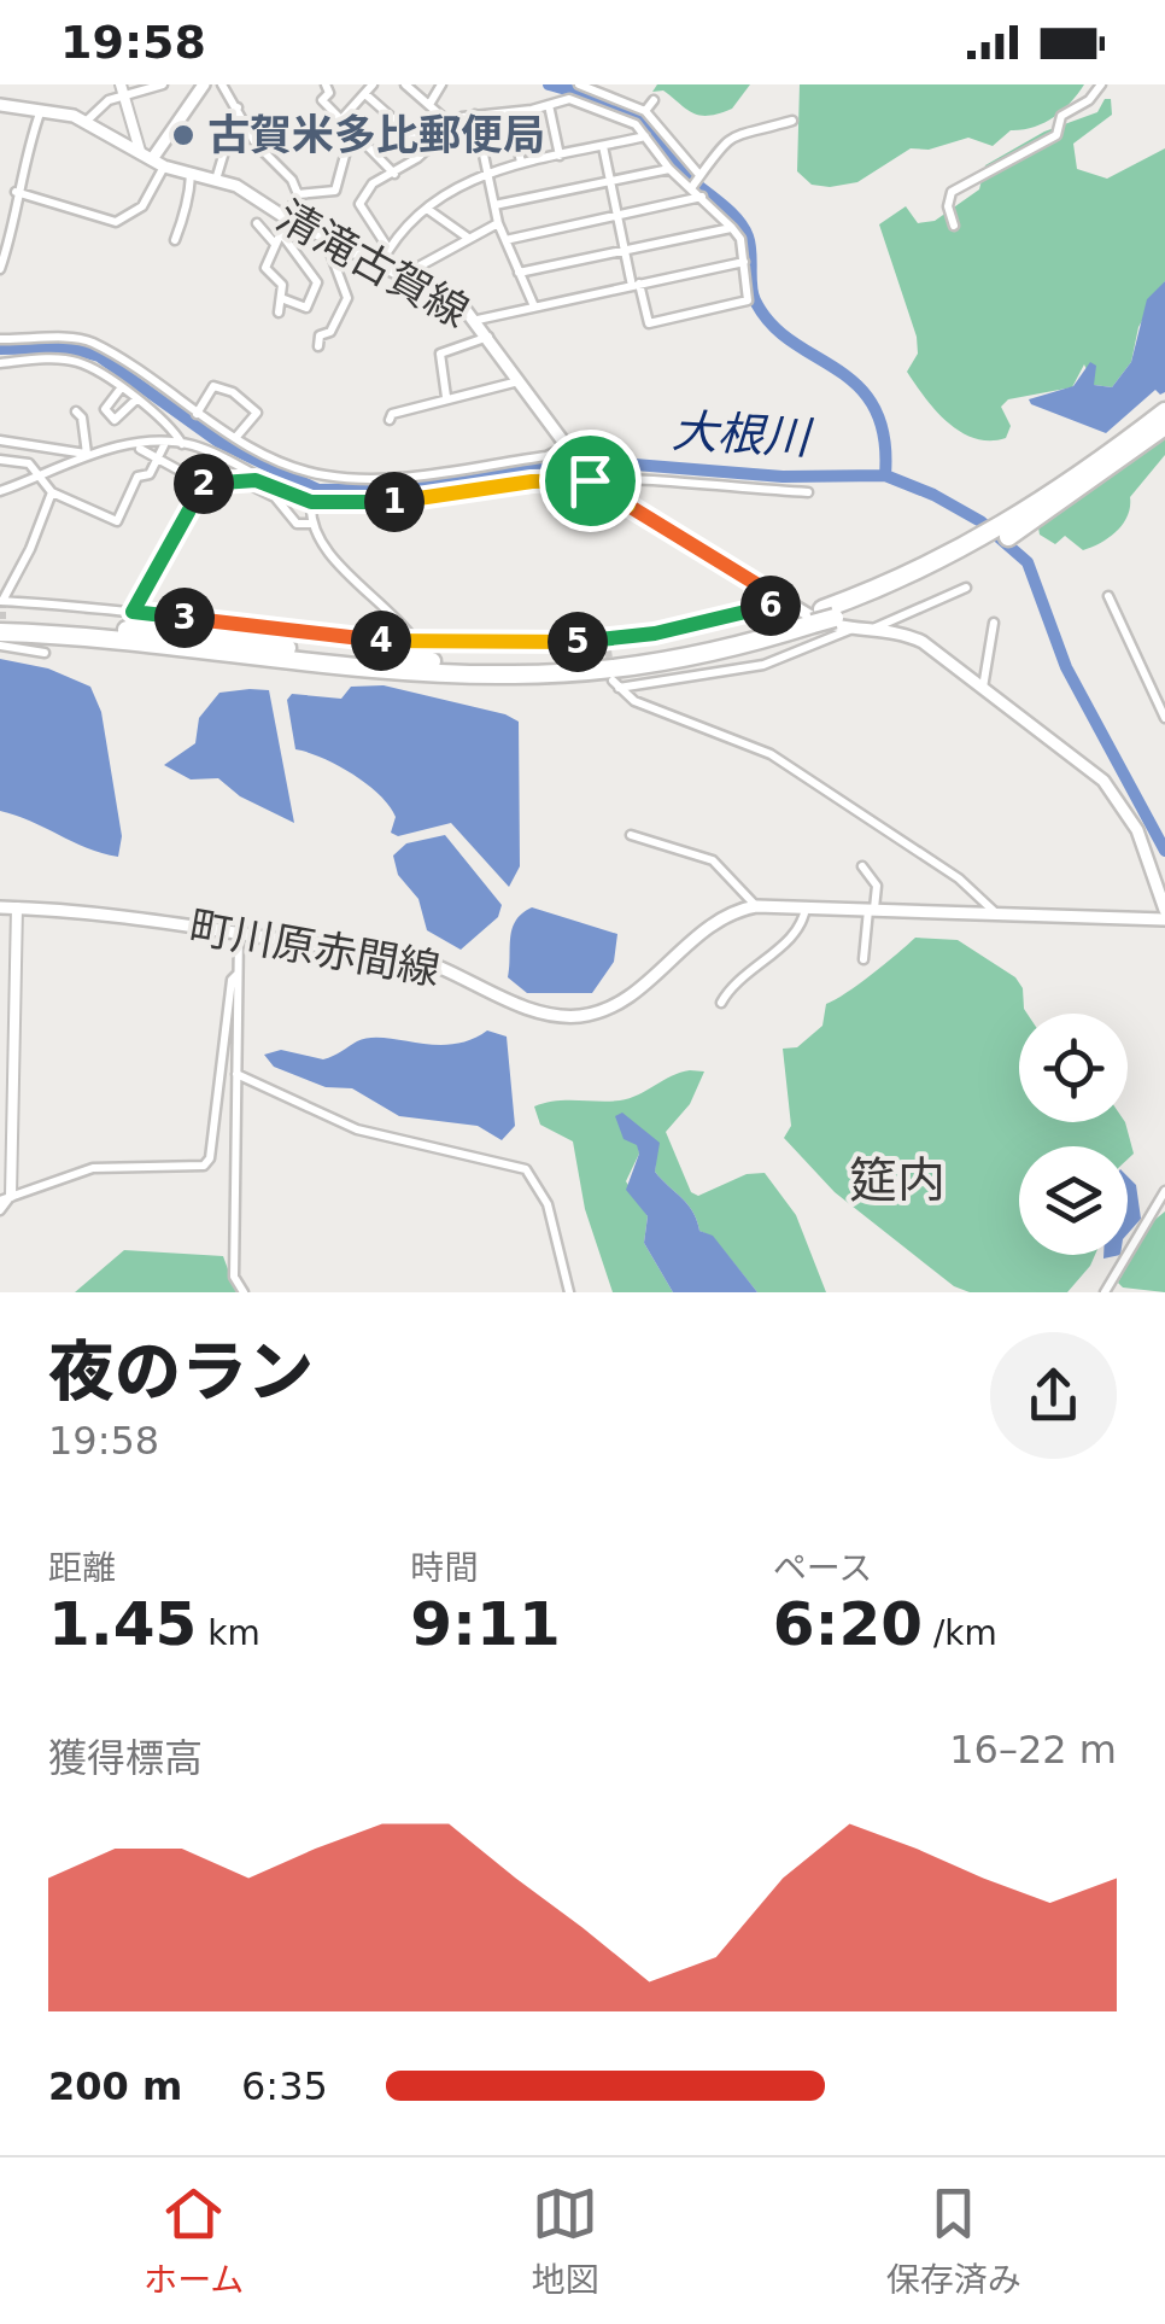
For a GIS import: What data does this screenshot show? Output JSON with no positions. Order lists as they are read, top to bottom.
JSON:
{
  "streets": {
    "main road": ["清滝古賀線", "町川原赤間線"]
  },
  "districts": ["筵内"],
  "water": ["大根川"],
  "places": ["古賀米多比郵便局"],
  "page": {
    "status": "19:58",
    "pins": [
      "2",
      "1",
      "6",
      "3",
      "4",
      "5"
    ],
    "heading": ["夜のラン", "19:58"],
    "stats": [
      ["距離", "1.45 km"],
      ["時間", "9:11"],
      ["ペース", "6:20 /km"]
    ],
    "chart": ["獲得標高", "16–22 m"],
    "list": [
      {
        "name": "200 m",
        "note": "6:35"
      }
    ],
    "tabs": ["ホーム", "地図", "保存済み"]
  }
}
